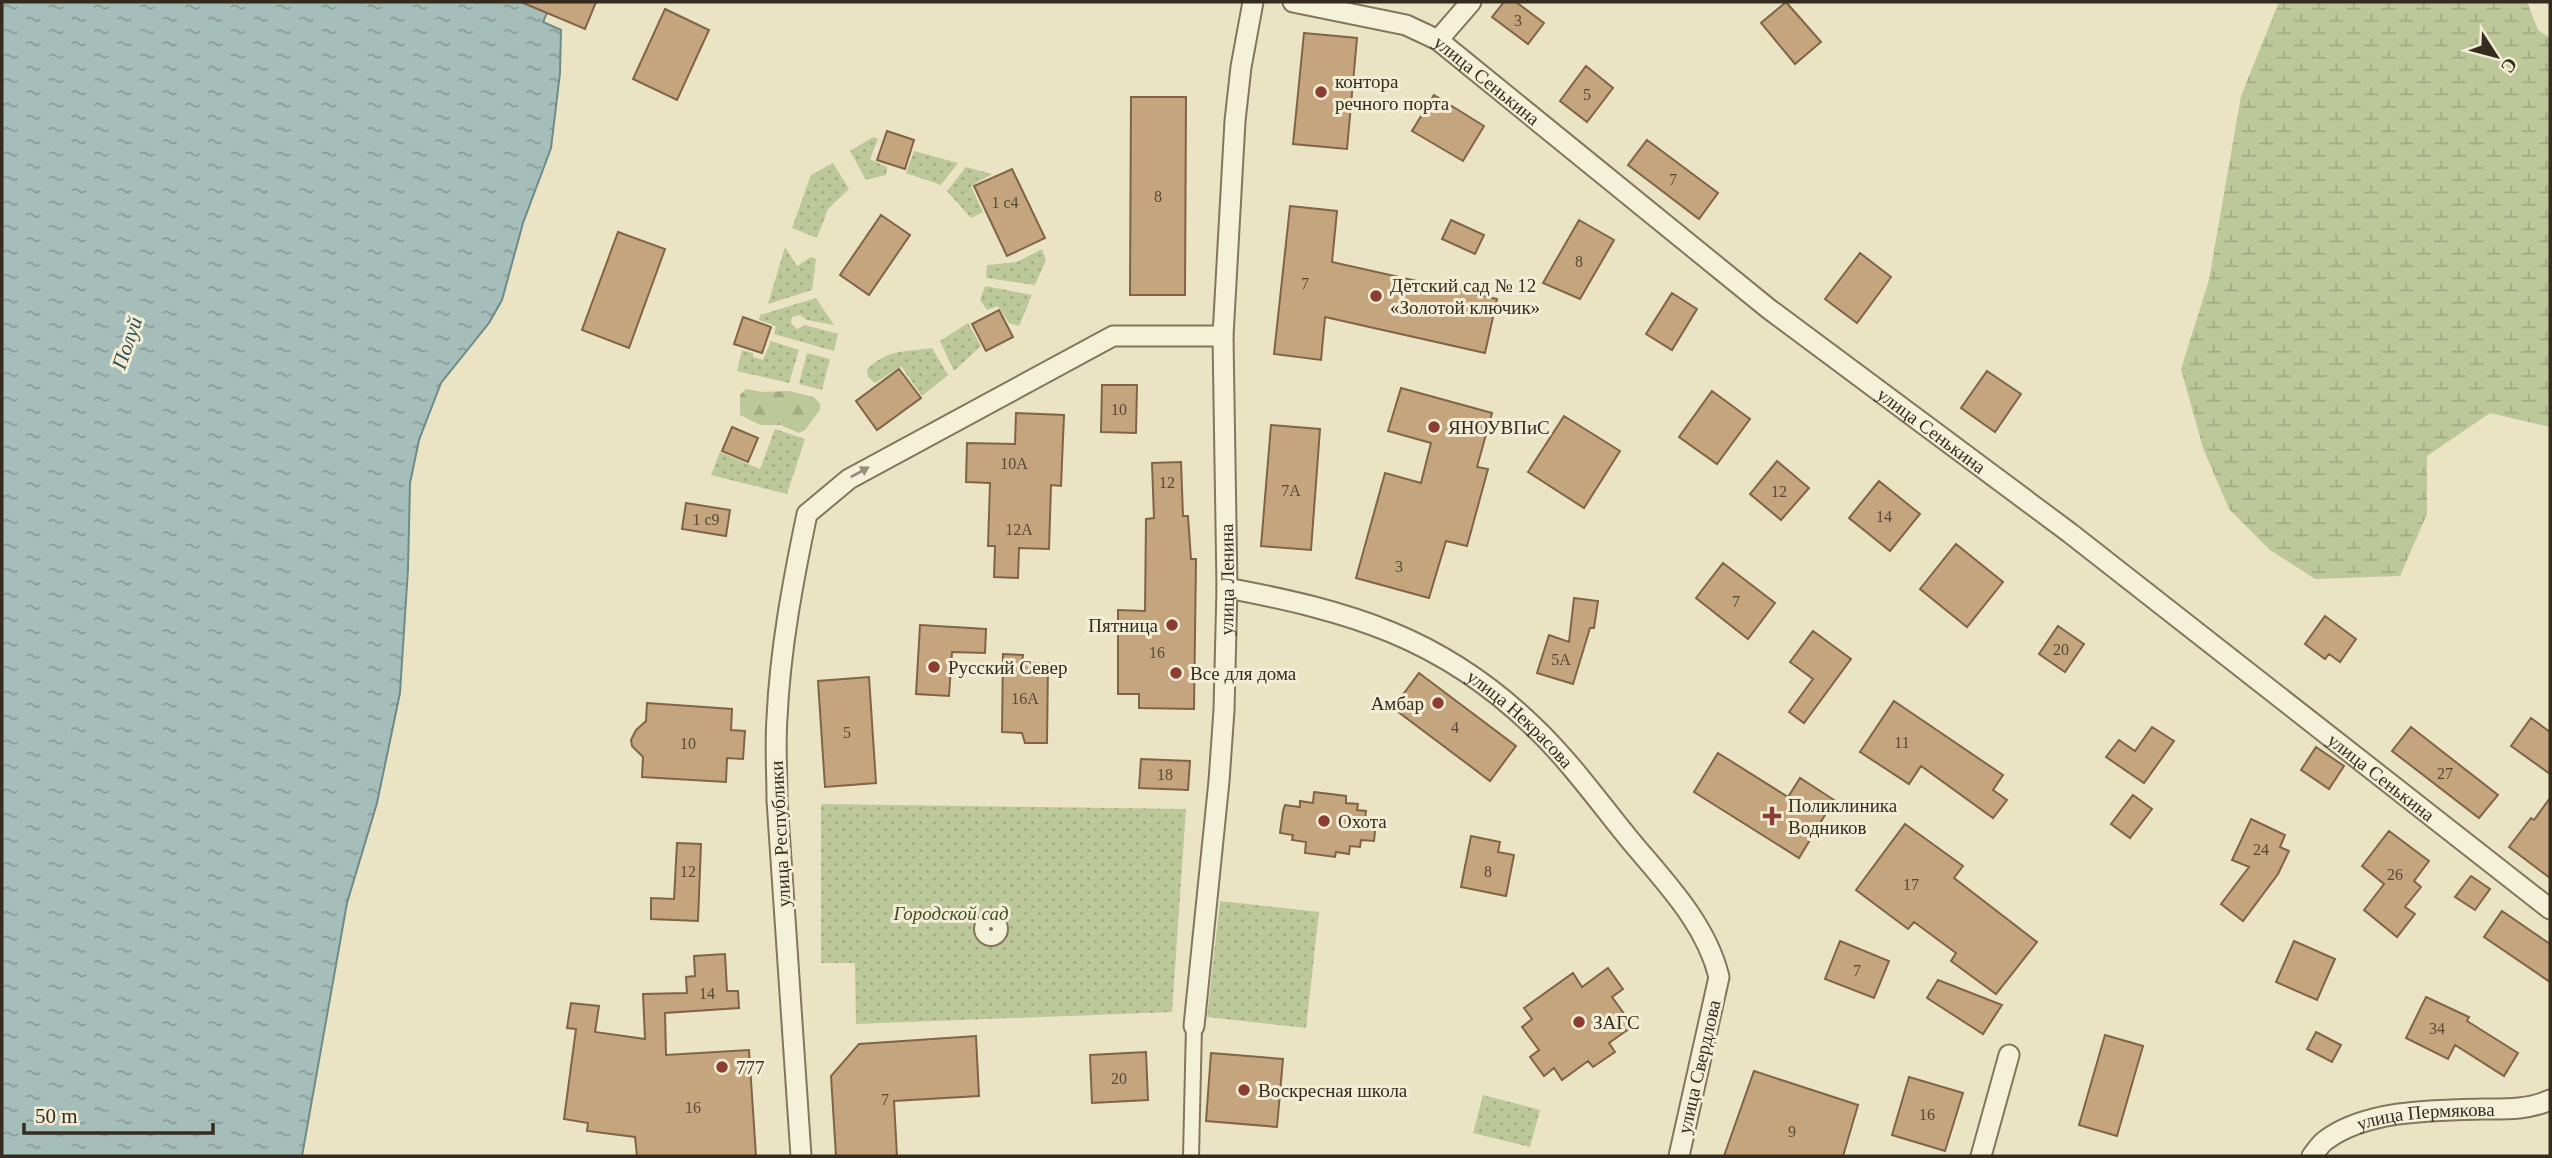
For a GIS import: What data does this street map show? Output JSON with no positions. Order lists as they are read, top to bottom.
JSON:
{
  "streets": {
    "street": [
      "улица Сенькина",
      "улица Ленина",
      "улица Некрасова",
      "улица Республики",
      "улица Свердлова",
      "улица Пермякова"
    ]
  },
  "crossings": [
    ["улица Ленина", "улица Некрасова"],
    ["улица Ленина", "улица Республики"],
    ["улица Некрасова", "улица Свердлова"]
  ],
  "one_way": ["улица Республики"],
  "water": ["Полуй"],
  "parks": ["Городской сад"],
  "places": {
    "other": [
      "контора речного порта",
      "Детский сад № 12 «Золотой ключик»",
      "ЯНОУВПиС",
      "Пятница",
      "Русский Север",
      "Все для дома",
      "Амбар",
      "Охота",
      "ЗАГС",
      "777",
      "Воскресная школа"
    ],
    "health": ["Поликлиника Водников"]
  },
  "house_numbers": [
    "3",
    "5",
    "7",
    "8",
    "1 с4",
    "8",
    "7",
    "10",
    "10А",
    "12",
    "7А",
    "12",
    "14",
    "1 с9",
    "12А",
    "3",
    "7",
    "20",
    "16",
    "5А",
    "16А",
    "4",
    "5",
    "11",
    "10",
    "27",
    "18",
    "24",
    "12",
    "8",
    "26",
    "17",
    "7",
    "14",
    "34",
    "20",
    "7",
    "16",
    "16",
    "9"
  ],
  "scale_bar": "50 m",
  "north": "bottom right"
}
